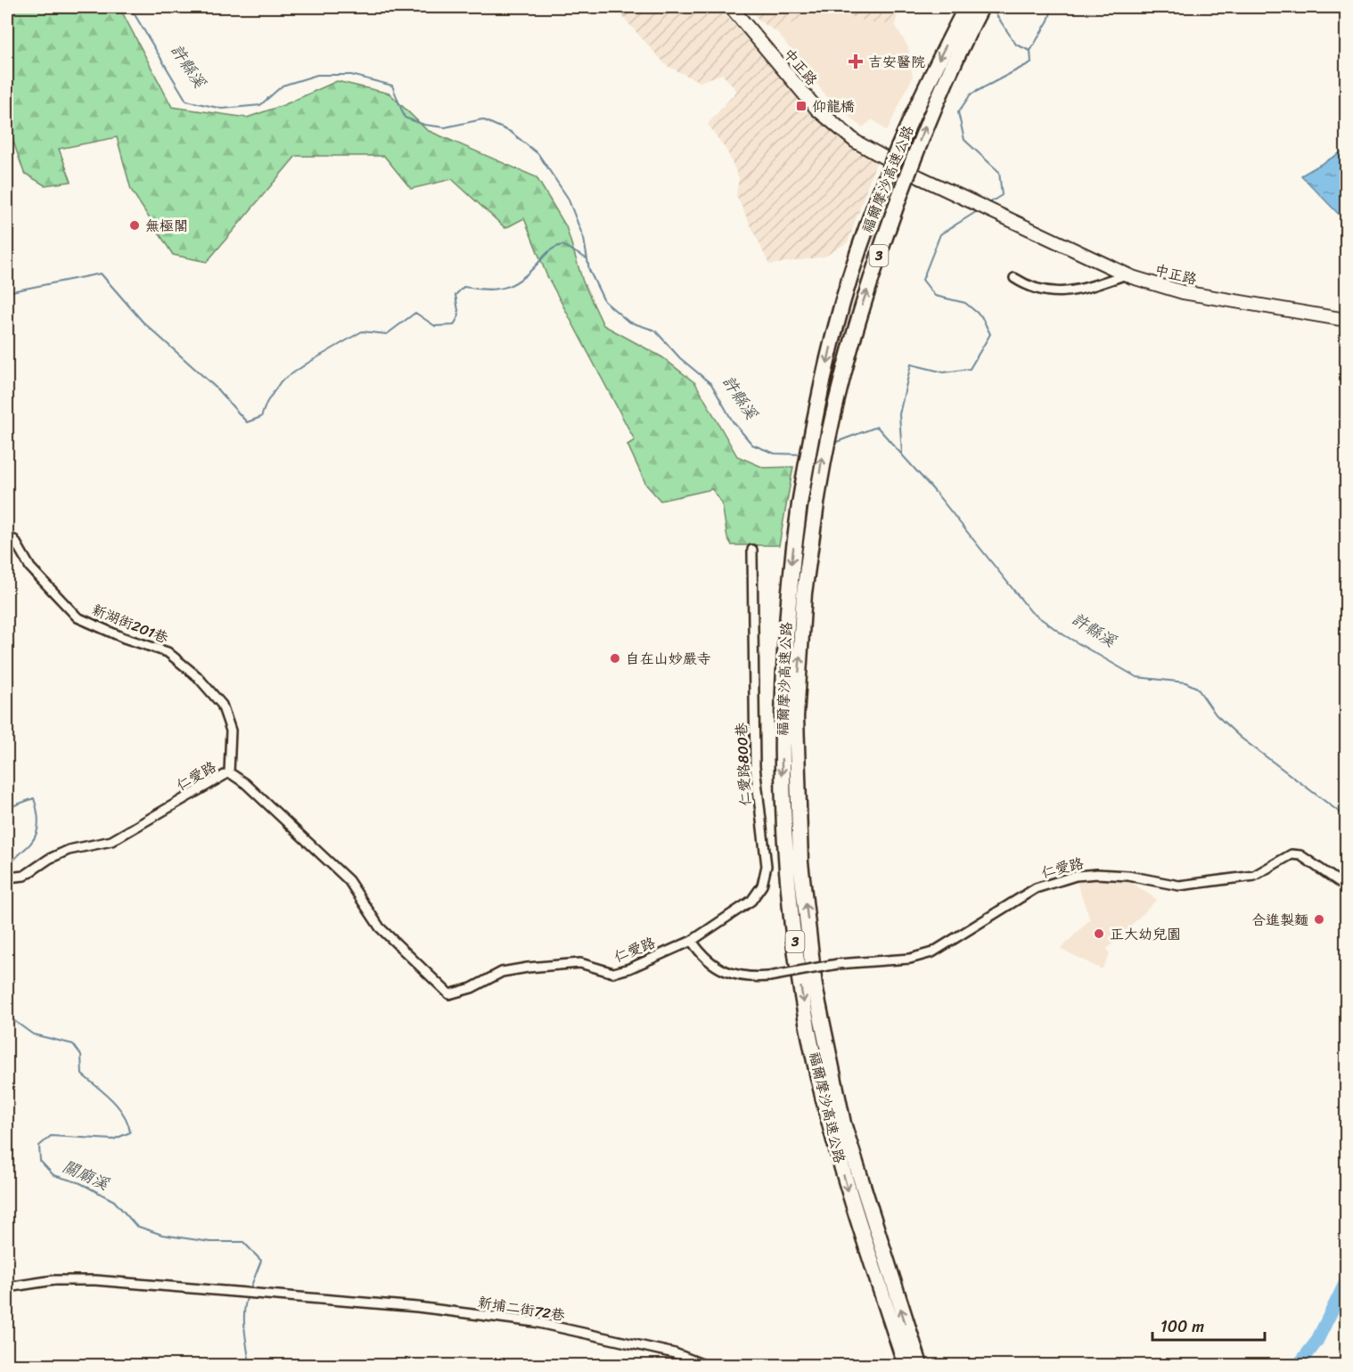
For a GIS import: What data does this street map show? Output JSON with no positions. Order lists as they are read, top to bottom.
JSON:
{
  "streets": {
    "highway": ["福爾摩沙高速公路", "3"],
    "main road": ["中正路"],
    "street": [
      "新湖街201巷",
      "仁愛路800巷",
      "仁愛路",
      "新埔二街72巷"
    ]
  },
  "crossings": [
    ["新湖街201巷", "仁愛路"],
    ["仁愛路800巷", "仁愛路"]
  ],
  "water": ["許縣溪", "關廟溪"],
  "places": {
    "health": ["吉安醫院"],
    "transit": ["仰龍橋"],
    "other": [
      "無極閣",
      "自在山妙嚴寺",
      "合進製麵",
      "正大幼兒園"
    ]
  },
  "scale_bar": "100 m"
}
